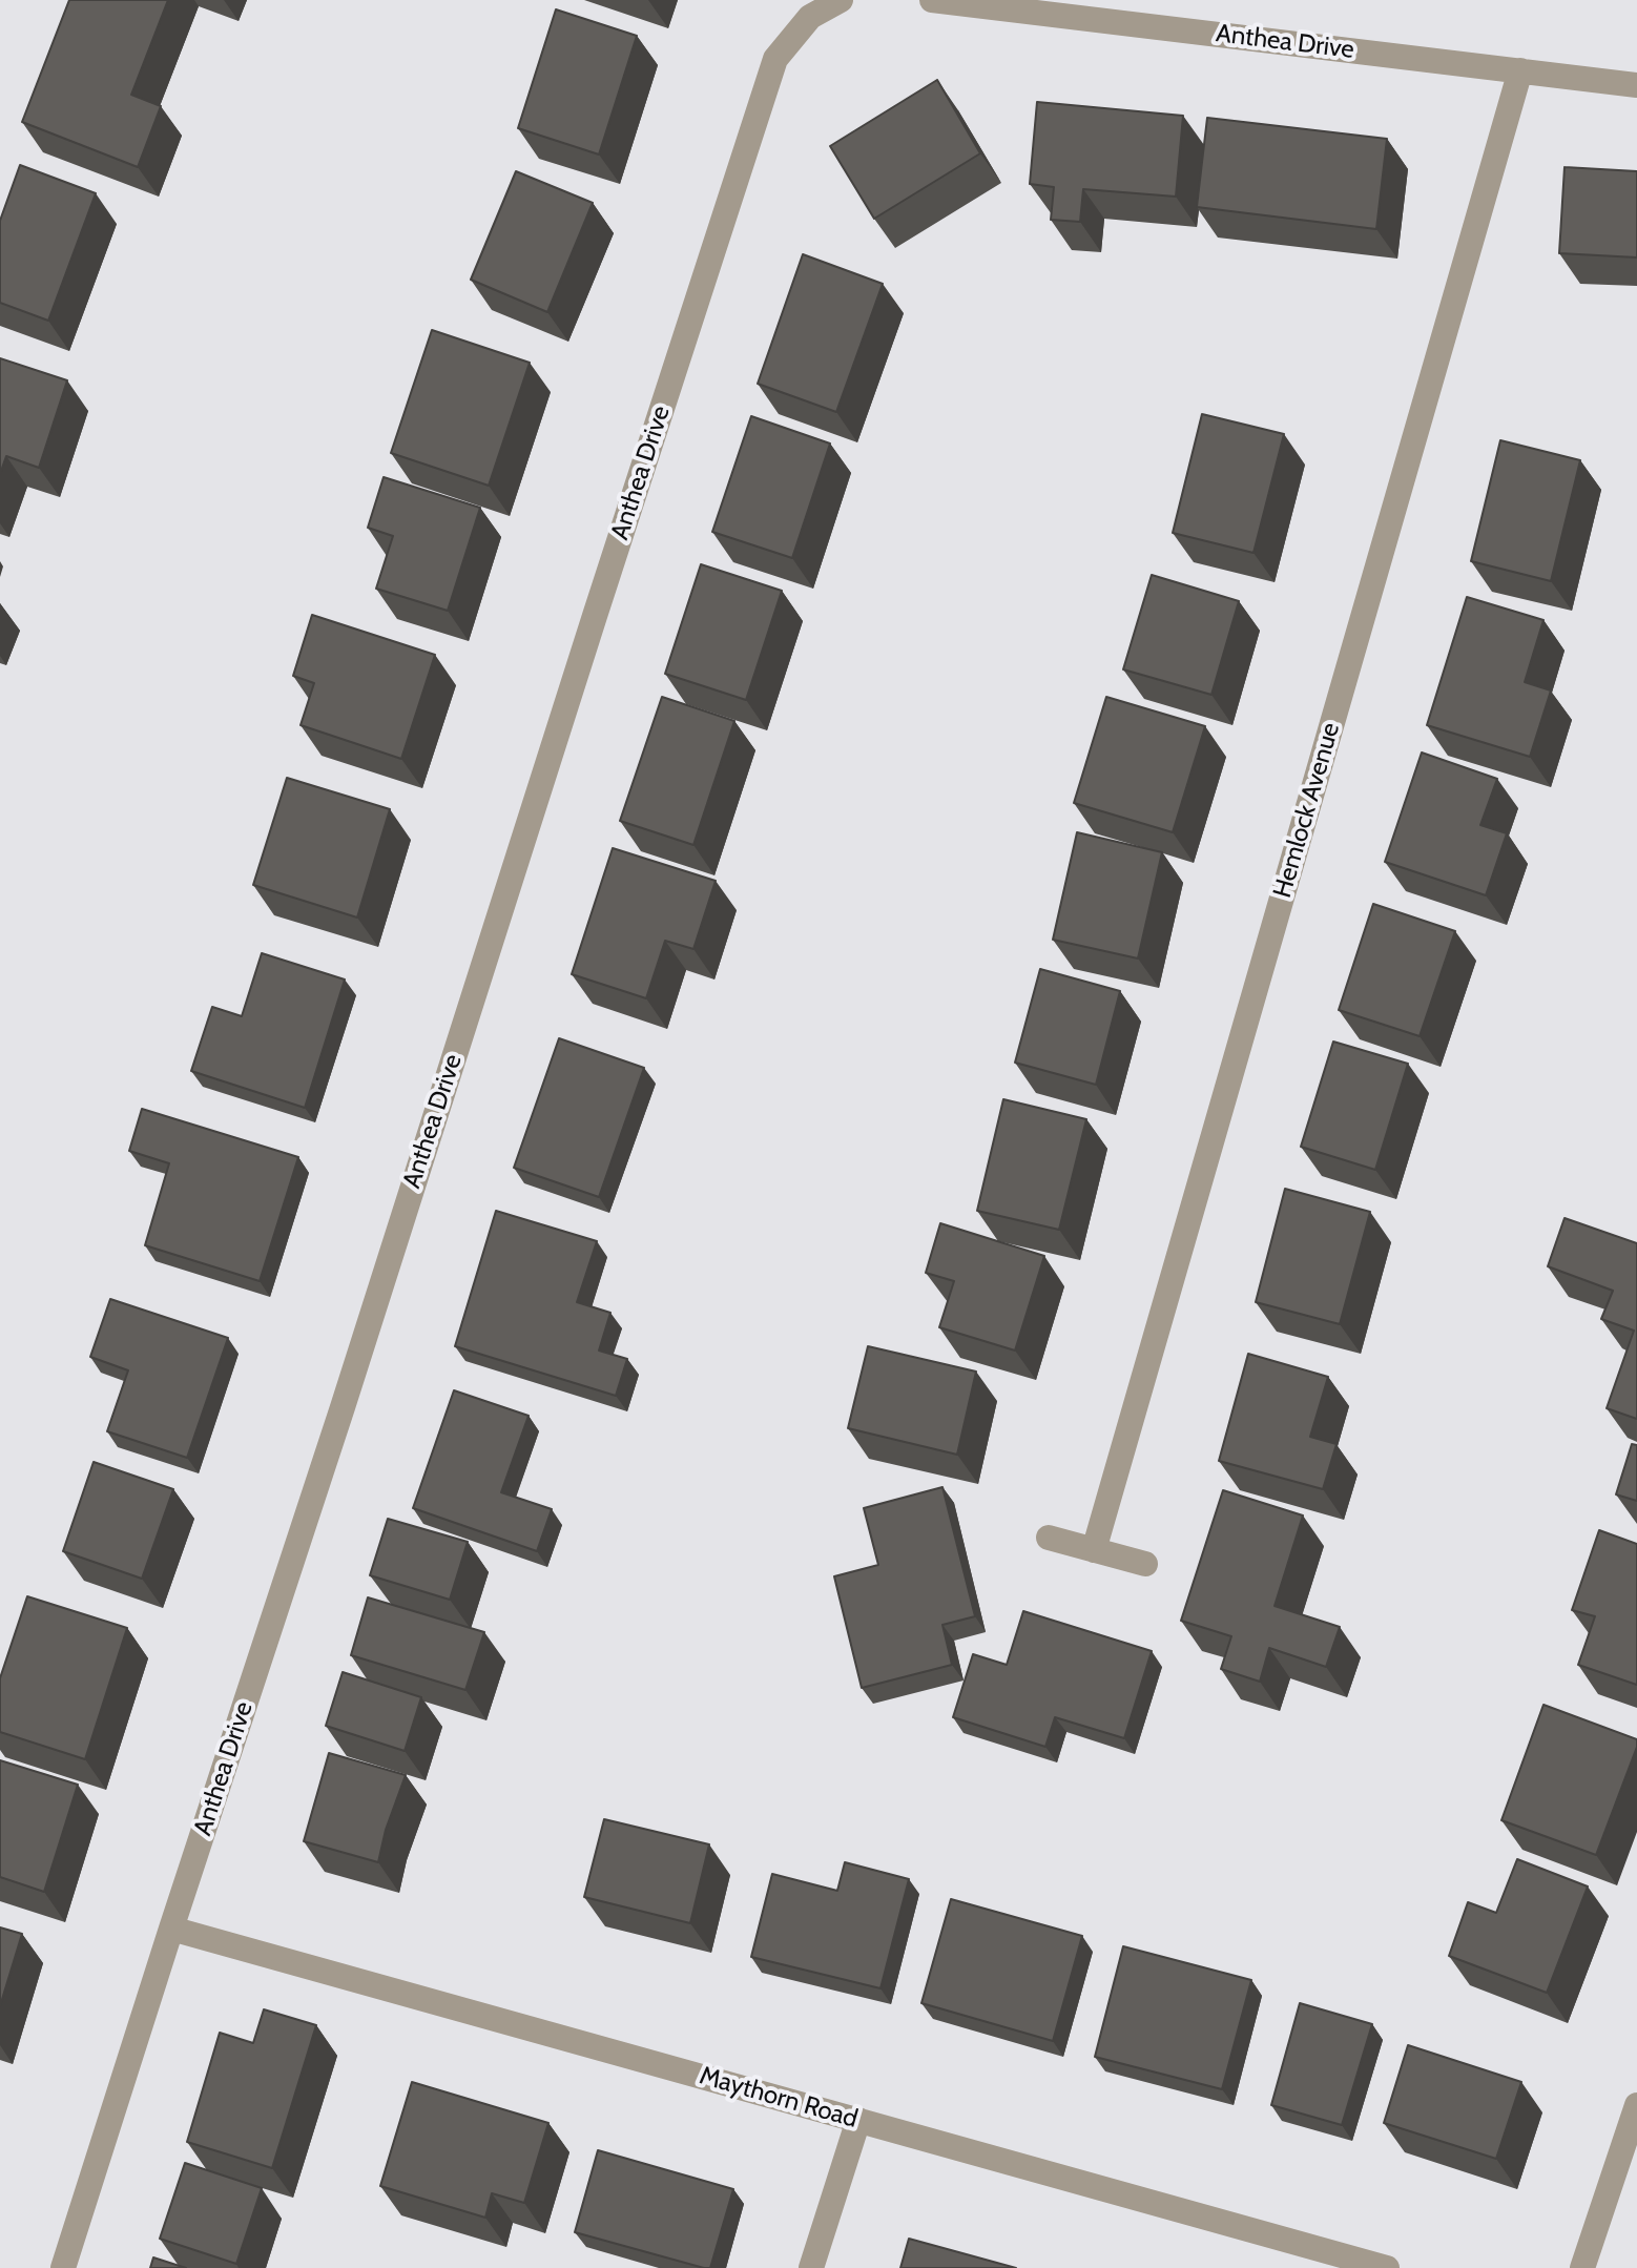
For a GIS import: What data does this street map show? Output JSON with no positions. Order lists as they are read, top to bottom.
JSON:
{
  "streets": {
    "street": ["Anthea Drive", "Hemlock Avenue", "Maythorn Road"]
  },
  "crossings": [
    ["Anthea Drive", "Hemlock Avenue"],
    ["Anthea Drive", "Maythorn Road"]
  ]
}
